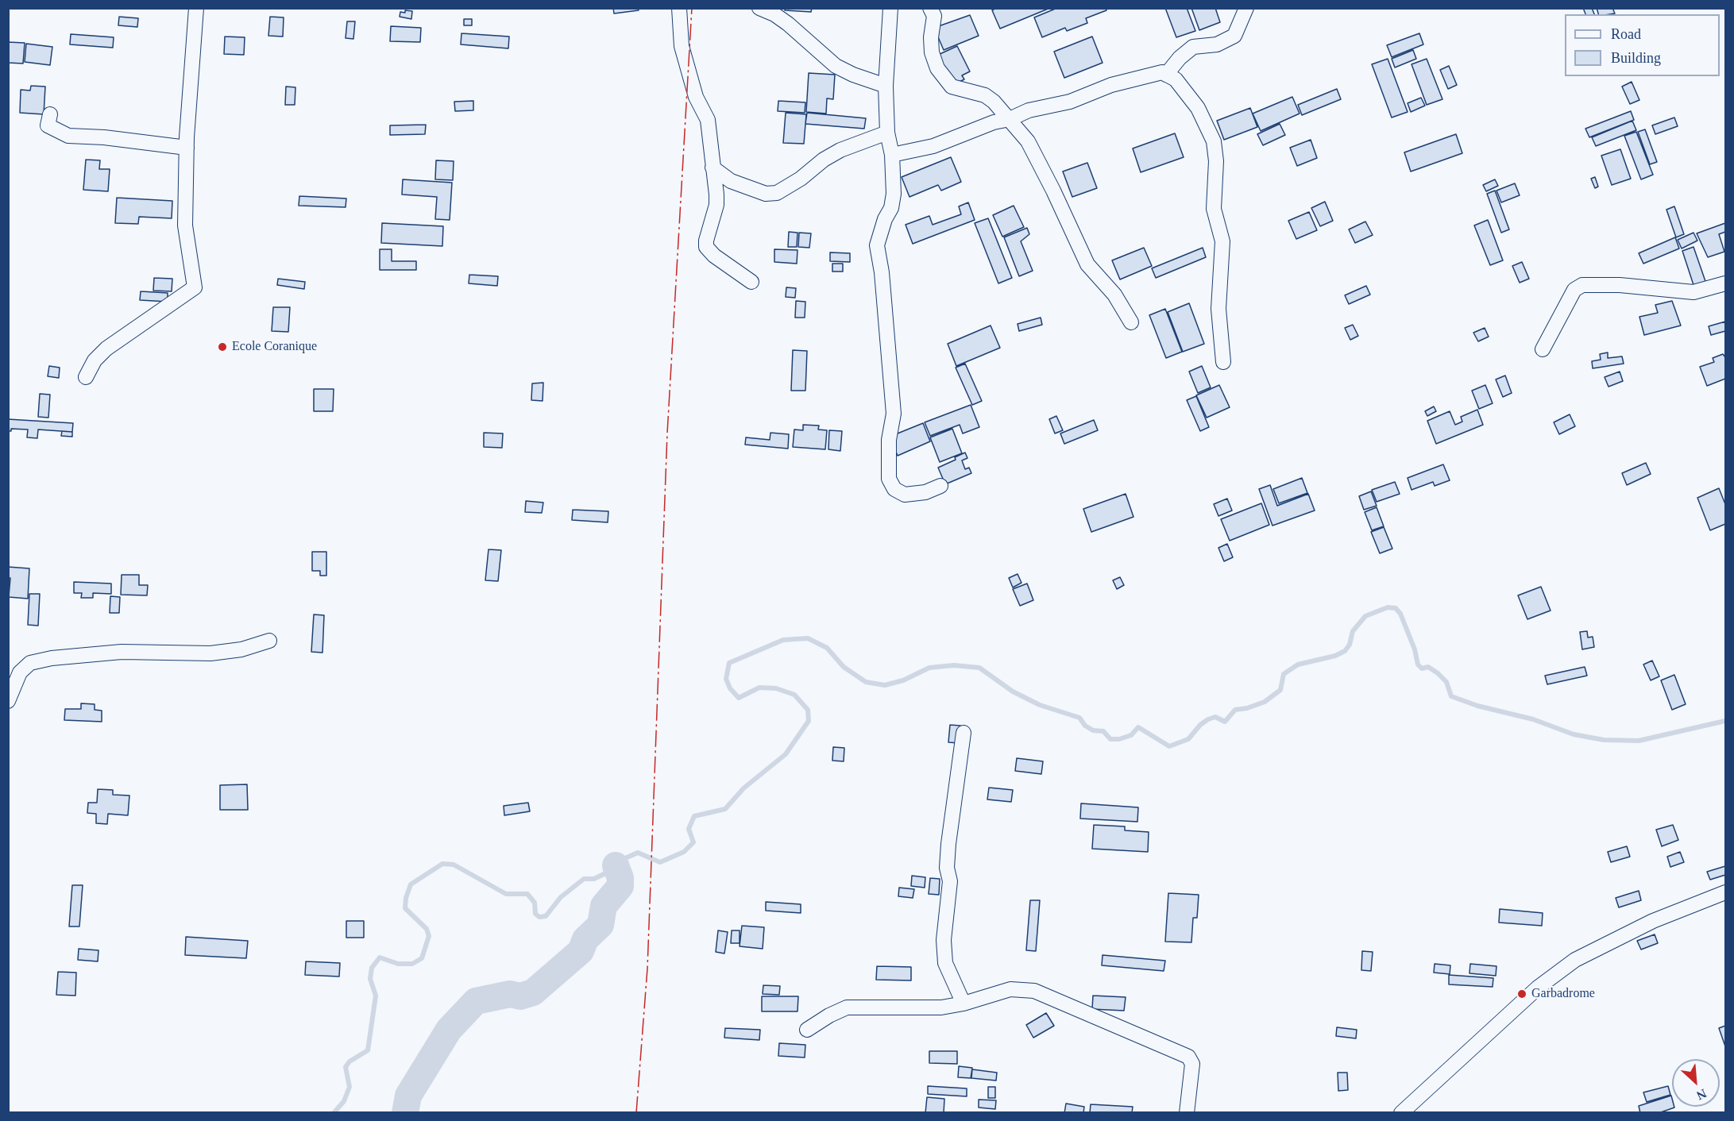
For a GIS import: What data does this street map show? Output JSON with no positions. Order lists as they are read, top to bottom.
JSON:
{
  "places": ["Ecole Coranique", "Garbadrome"],
  "legend": ["Road", "Building"],
  "north": "bottom right"
}
